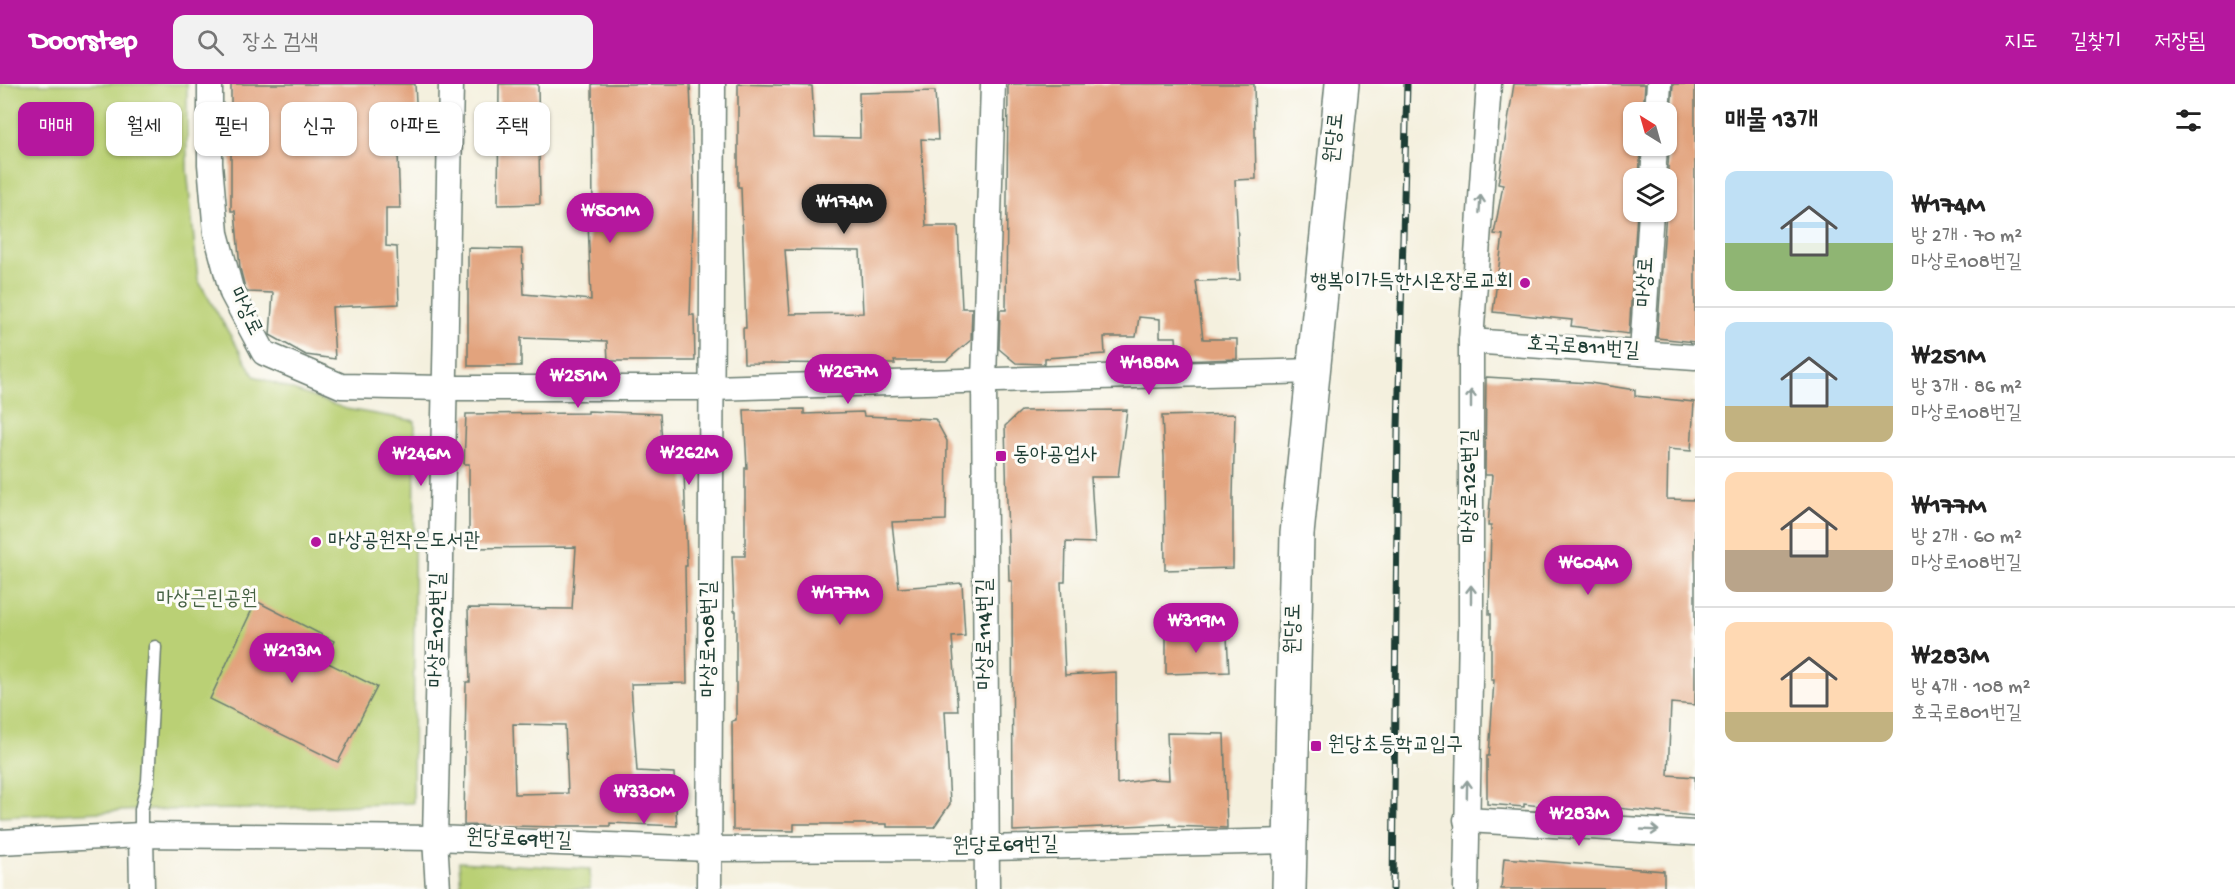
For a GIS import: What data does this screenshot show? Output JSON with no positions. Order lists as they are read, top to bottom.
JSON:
{
  "streets": {
    "main road": ["원당로"],
    "street": [
      "마상로",
      "호국로811번길",
      "마상로126번길",
      "마상로102번길",
      "마상로114번길",
      "마상로108번길",
      "원당로69번길"
    ]
  },
  "crossings": [
    ["원당로", "원당로69번길"],
    ["마상로", "호국로811번길"],
    ["마상로", "마상로102번길"],
    ["호국로811번길", "마상로126번길"],
    ["마상로102번길", "원당로69번길"],
    ["마상로114번길", "원당로69번길"],
    ["마상로108번길", "원당로69번길"]
  ],
  "one_way": ["마상로126번길"],
  "parks": ["마상근린공원"],
  "places": {
    "other": ["행복이가득한시온장로교회", "마상공원작은도서관"],
    "transit": ["동아공업사", "원당초등학교입구"]
  },
  "north": "top left",
  "page": {
    "header": "Doorstep",
    "search": "장소 검색",
    "nav": ["지도", "길찾기", "저장됨"],
    "heading": "매물 13개",
    "chip": [
      "매매",
      "월세",
      "필터",
      "신규",
      "아파트",
      "주택"
    ],
    "list": [
      {
        "name": "₩174M",
        "note": "방 2개 · 70 m² · 마상로108번길"
      },
      {
        "name": "₩251M",
        "note": "방 3개 · 86 m² · 마상로108번길"
      },
      {
        "name": "₩177M",
        "note": "방 2개 · 60 m² · 마상로108번길"
      },
      {
        "name": "₩283M",
        "note": "방 4개 · 108 m² · 호국로801번길"
      }
    ],
    "price": [
      "₩174M",
      "₩501M",
      "₩188M",
      "₩267M",
      "₩251M",
      "₩262M",
      "₩246M",
      "₩604M",
      "₩177M",
      "₩319M",
      "₩213M",
      "₩330M",
      "₩283M"
    ]
  }
}
